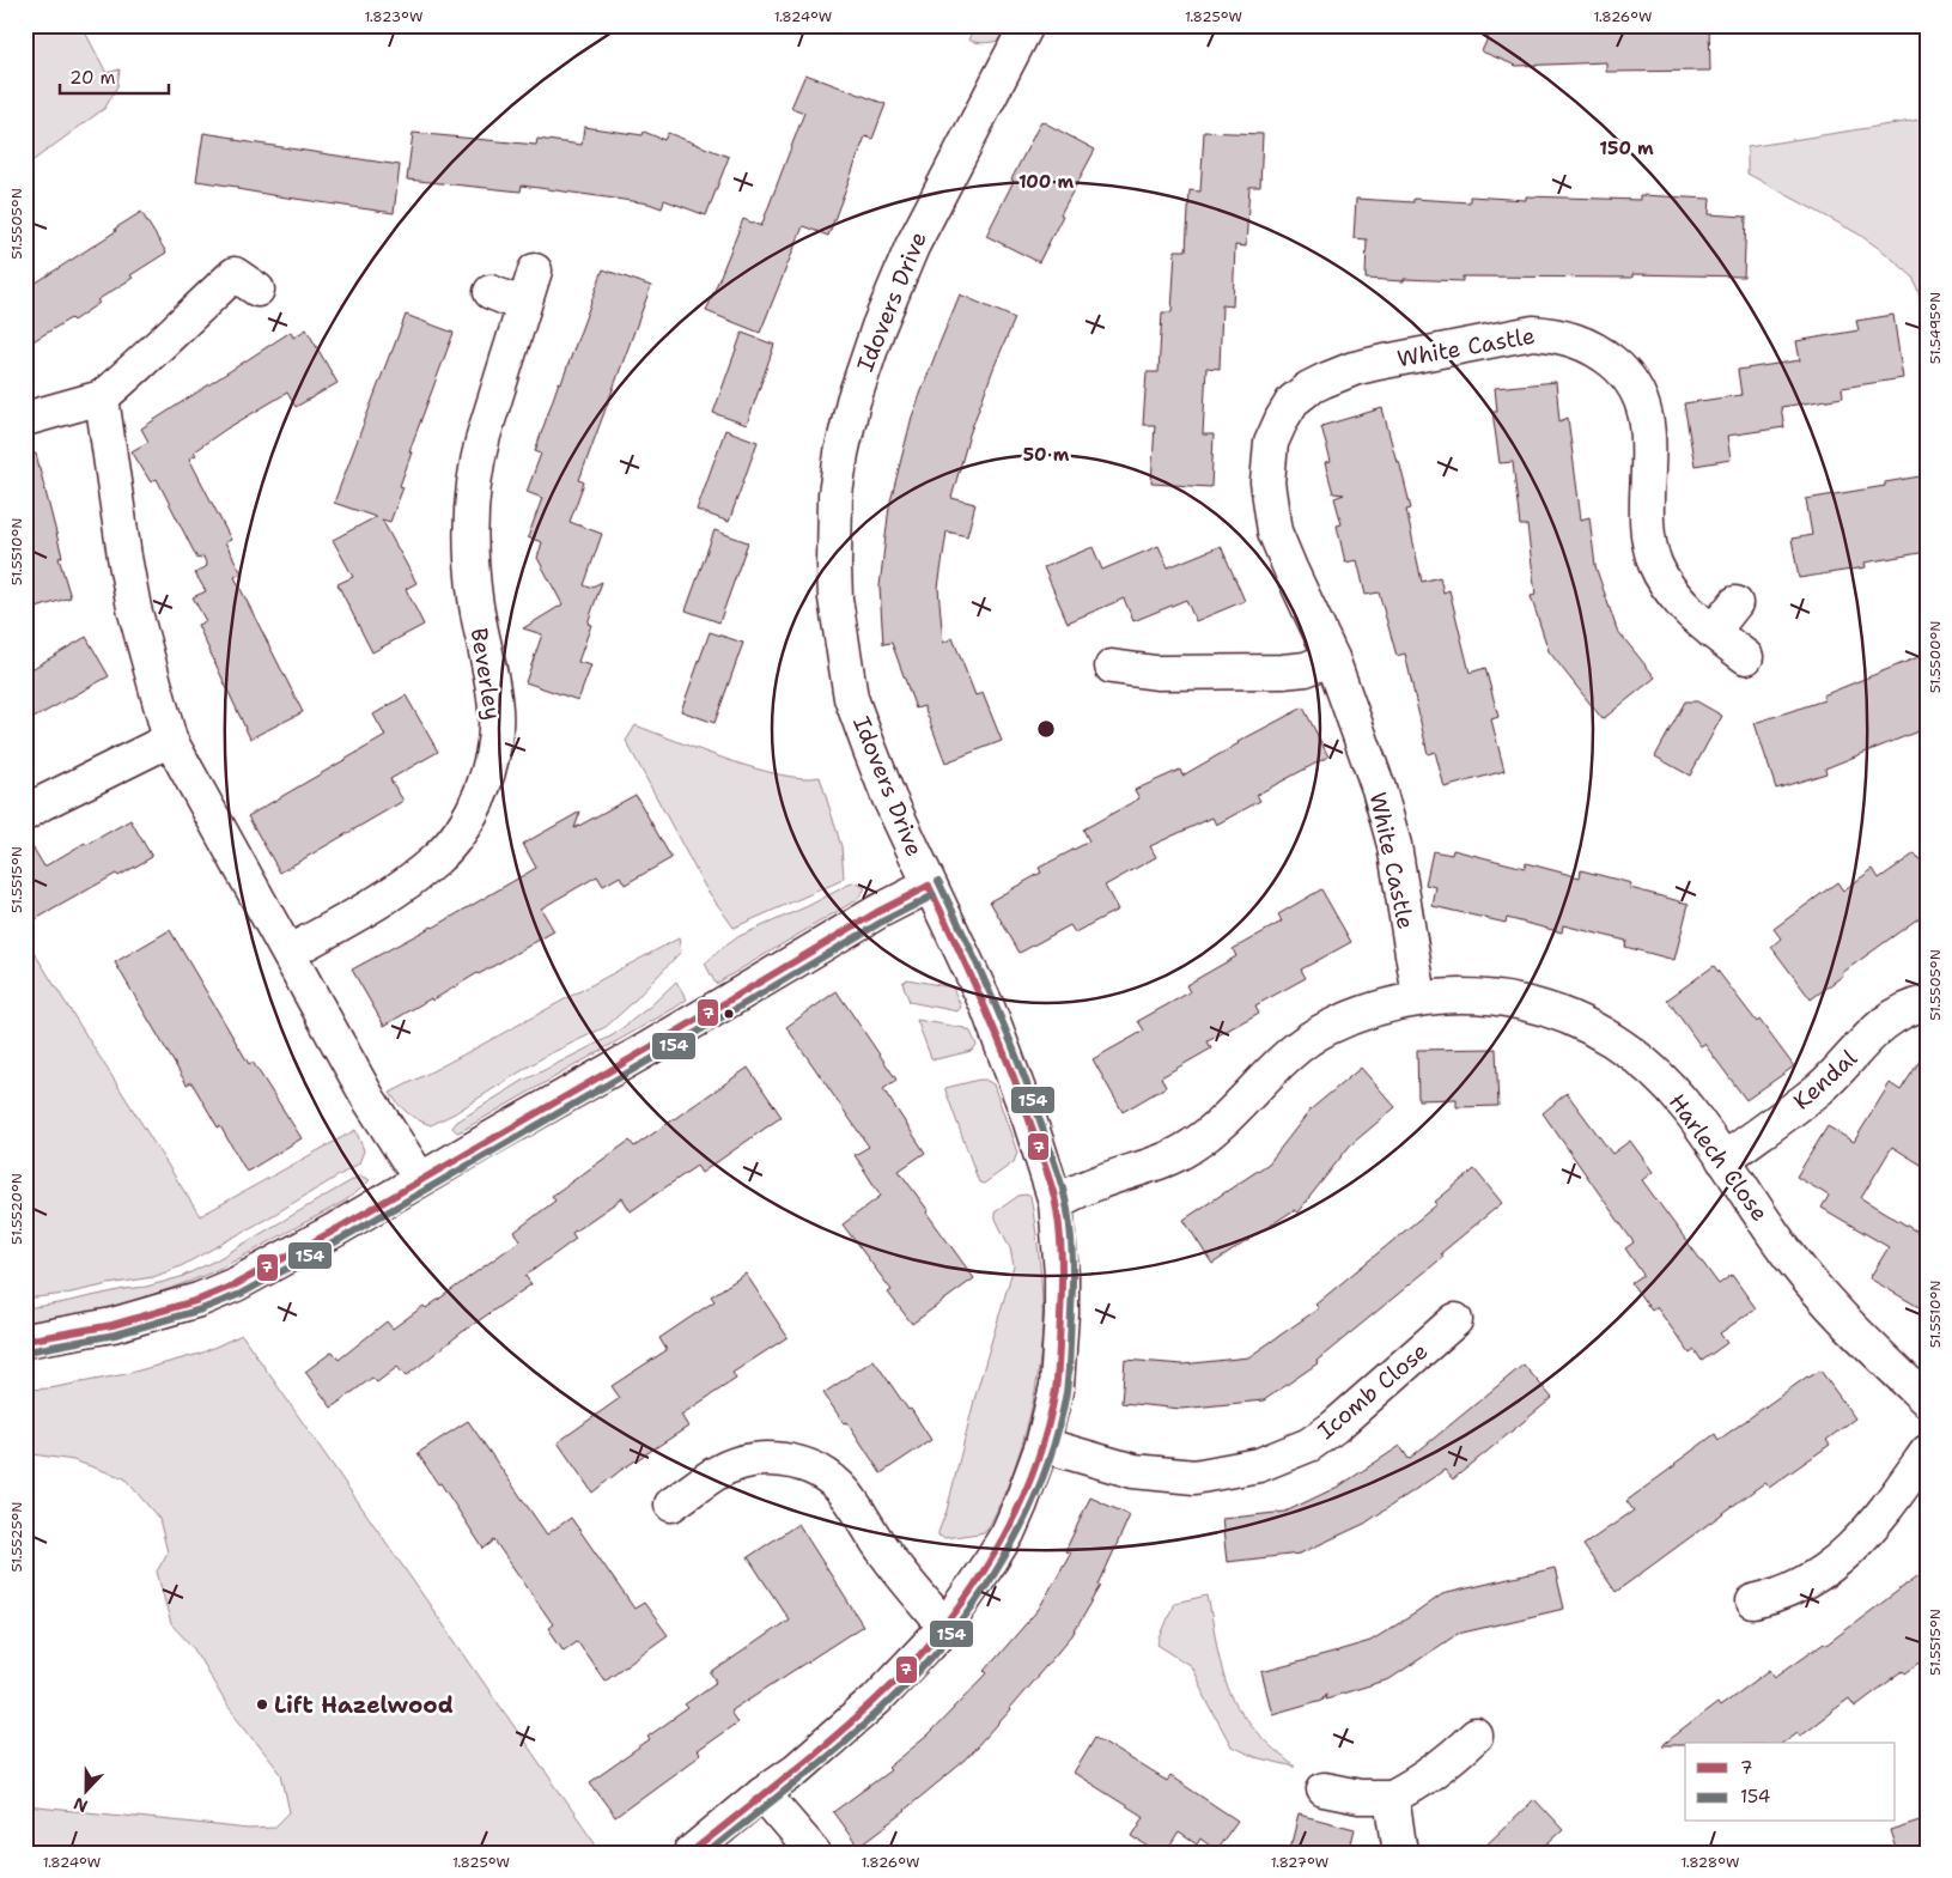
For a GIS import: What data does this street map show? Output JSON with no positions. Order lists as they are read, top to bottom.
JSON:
{
  "streets": {
    "street": [
      "Idovers Drive",
      "White Castle",
      "Beverley",
      "Kendal",
      "Harlech Close",
      "Icomb Close"
    ]
  },
  "crossings": [
    ["Idovers Drive", "Harlech Close"],
    ["Idovers Drive", "Icomb Close"],
    ["White Castle", "Harlech Close"],
    ["Kendal", "Harlech Close"]
  ],
  "places": ["Lift Hazelwood"],
  "lines": ["transit line 154", "transit line 7"],
  "legend": ["7", "154"],
  "scale_bar": "20 m",
  "north": "bottom",
  "coordinates": [
    "1.823°W",
    "1.824°W",
    "1.825°W",
    "1.826°W",
    "51.5505°N",
    "51.5495°N",
    "51.5510°N",
    "51.5500°N",
    "51.5515°N",
    "51.5520°N",
    "51.5525°N",
    "1.827°W",
    "1.828°W"
  ],
  "rings": ["150 m", "100 m", "50 m"]
}
